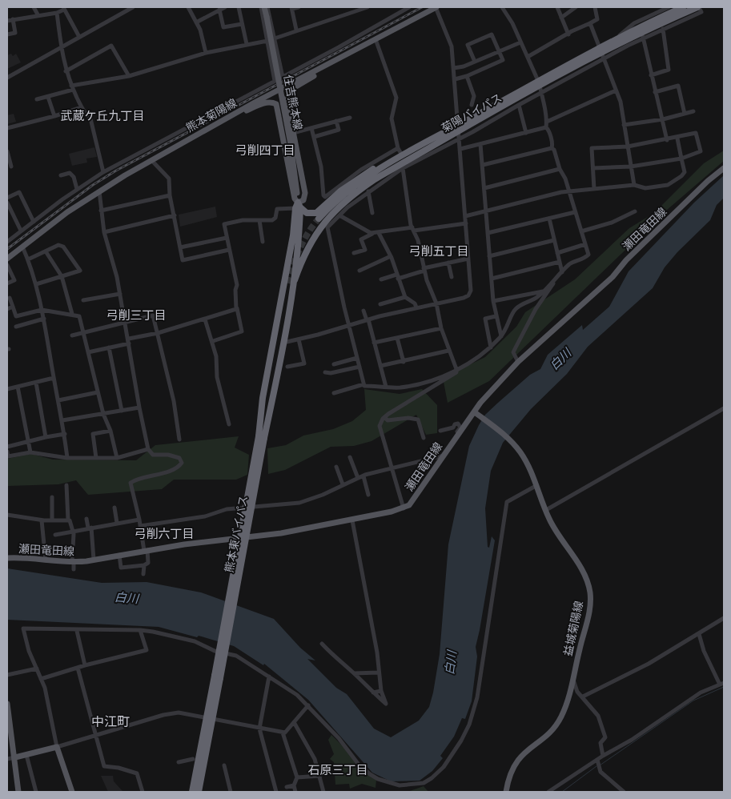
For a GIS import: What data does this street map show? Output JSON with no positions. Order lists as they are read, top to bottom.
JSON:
{
  "streets": {
    "highway": ["菊陽バイパス", "熊本東バイパス"],
    "main road": [
      "住吉熊本線",
      "熊本菊陽線",
      "瀬田竜田線",
      "益城菊陽線"
    ]
  },
  "crossings": [
    ["菊陽バイパス", "熊本東バイパス"],
    ["瀬田竜田線", "益城菊陽線"]
  ],
  "districts": [
    "武蔵ケ丘九丁目",
    "弓削四丁目",
    "弓削五丁目",
    "弓削三丁目",
    "弓削六丁目",
    "中江町",
    "石原三丁目"
  ],
  "water": ["白川"]
}
